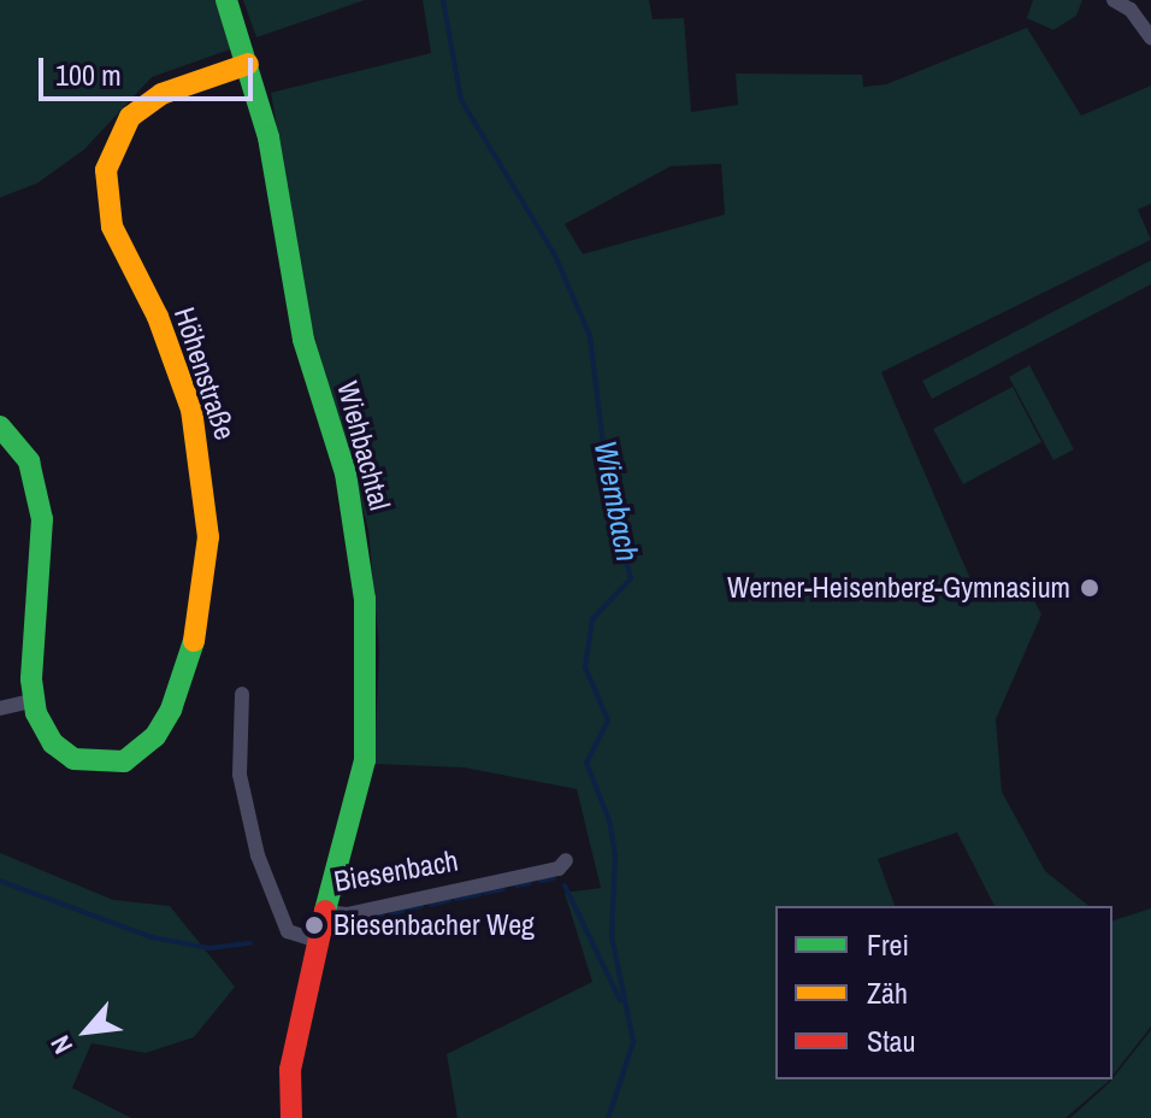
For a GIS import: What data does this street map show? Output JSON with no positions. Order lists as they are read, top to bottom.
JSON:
{
  "streets": {
    "street": ["Höhenstraße", "Wiehbachtal", "Biesenbach"]
  },
  "crossings": [
    ["Höhenstraße", "Wiehbachtal"],
    ["Wiehbachtal", "Biesenbach"]
  ],
  "water": ["Wiembach"],
  "places": ["Werner-Heisenberg-Gymnasium", "Biesenbacher Weg"],
  "legend": ["Frei", "Zäh", "Stau"],
  "scale_bar": "100 m",
  "north": "bottom left"
}
